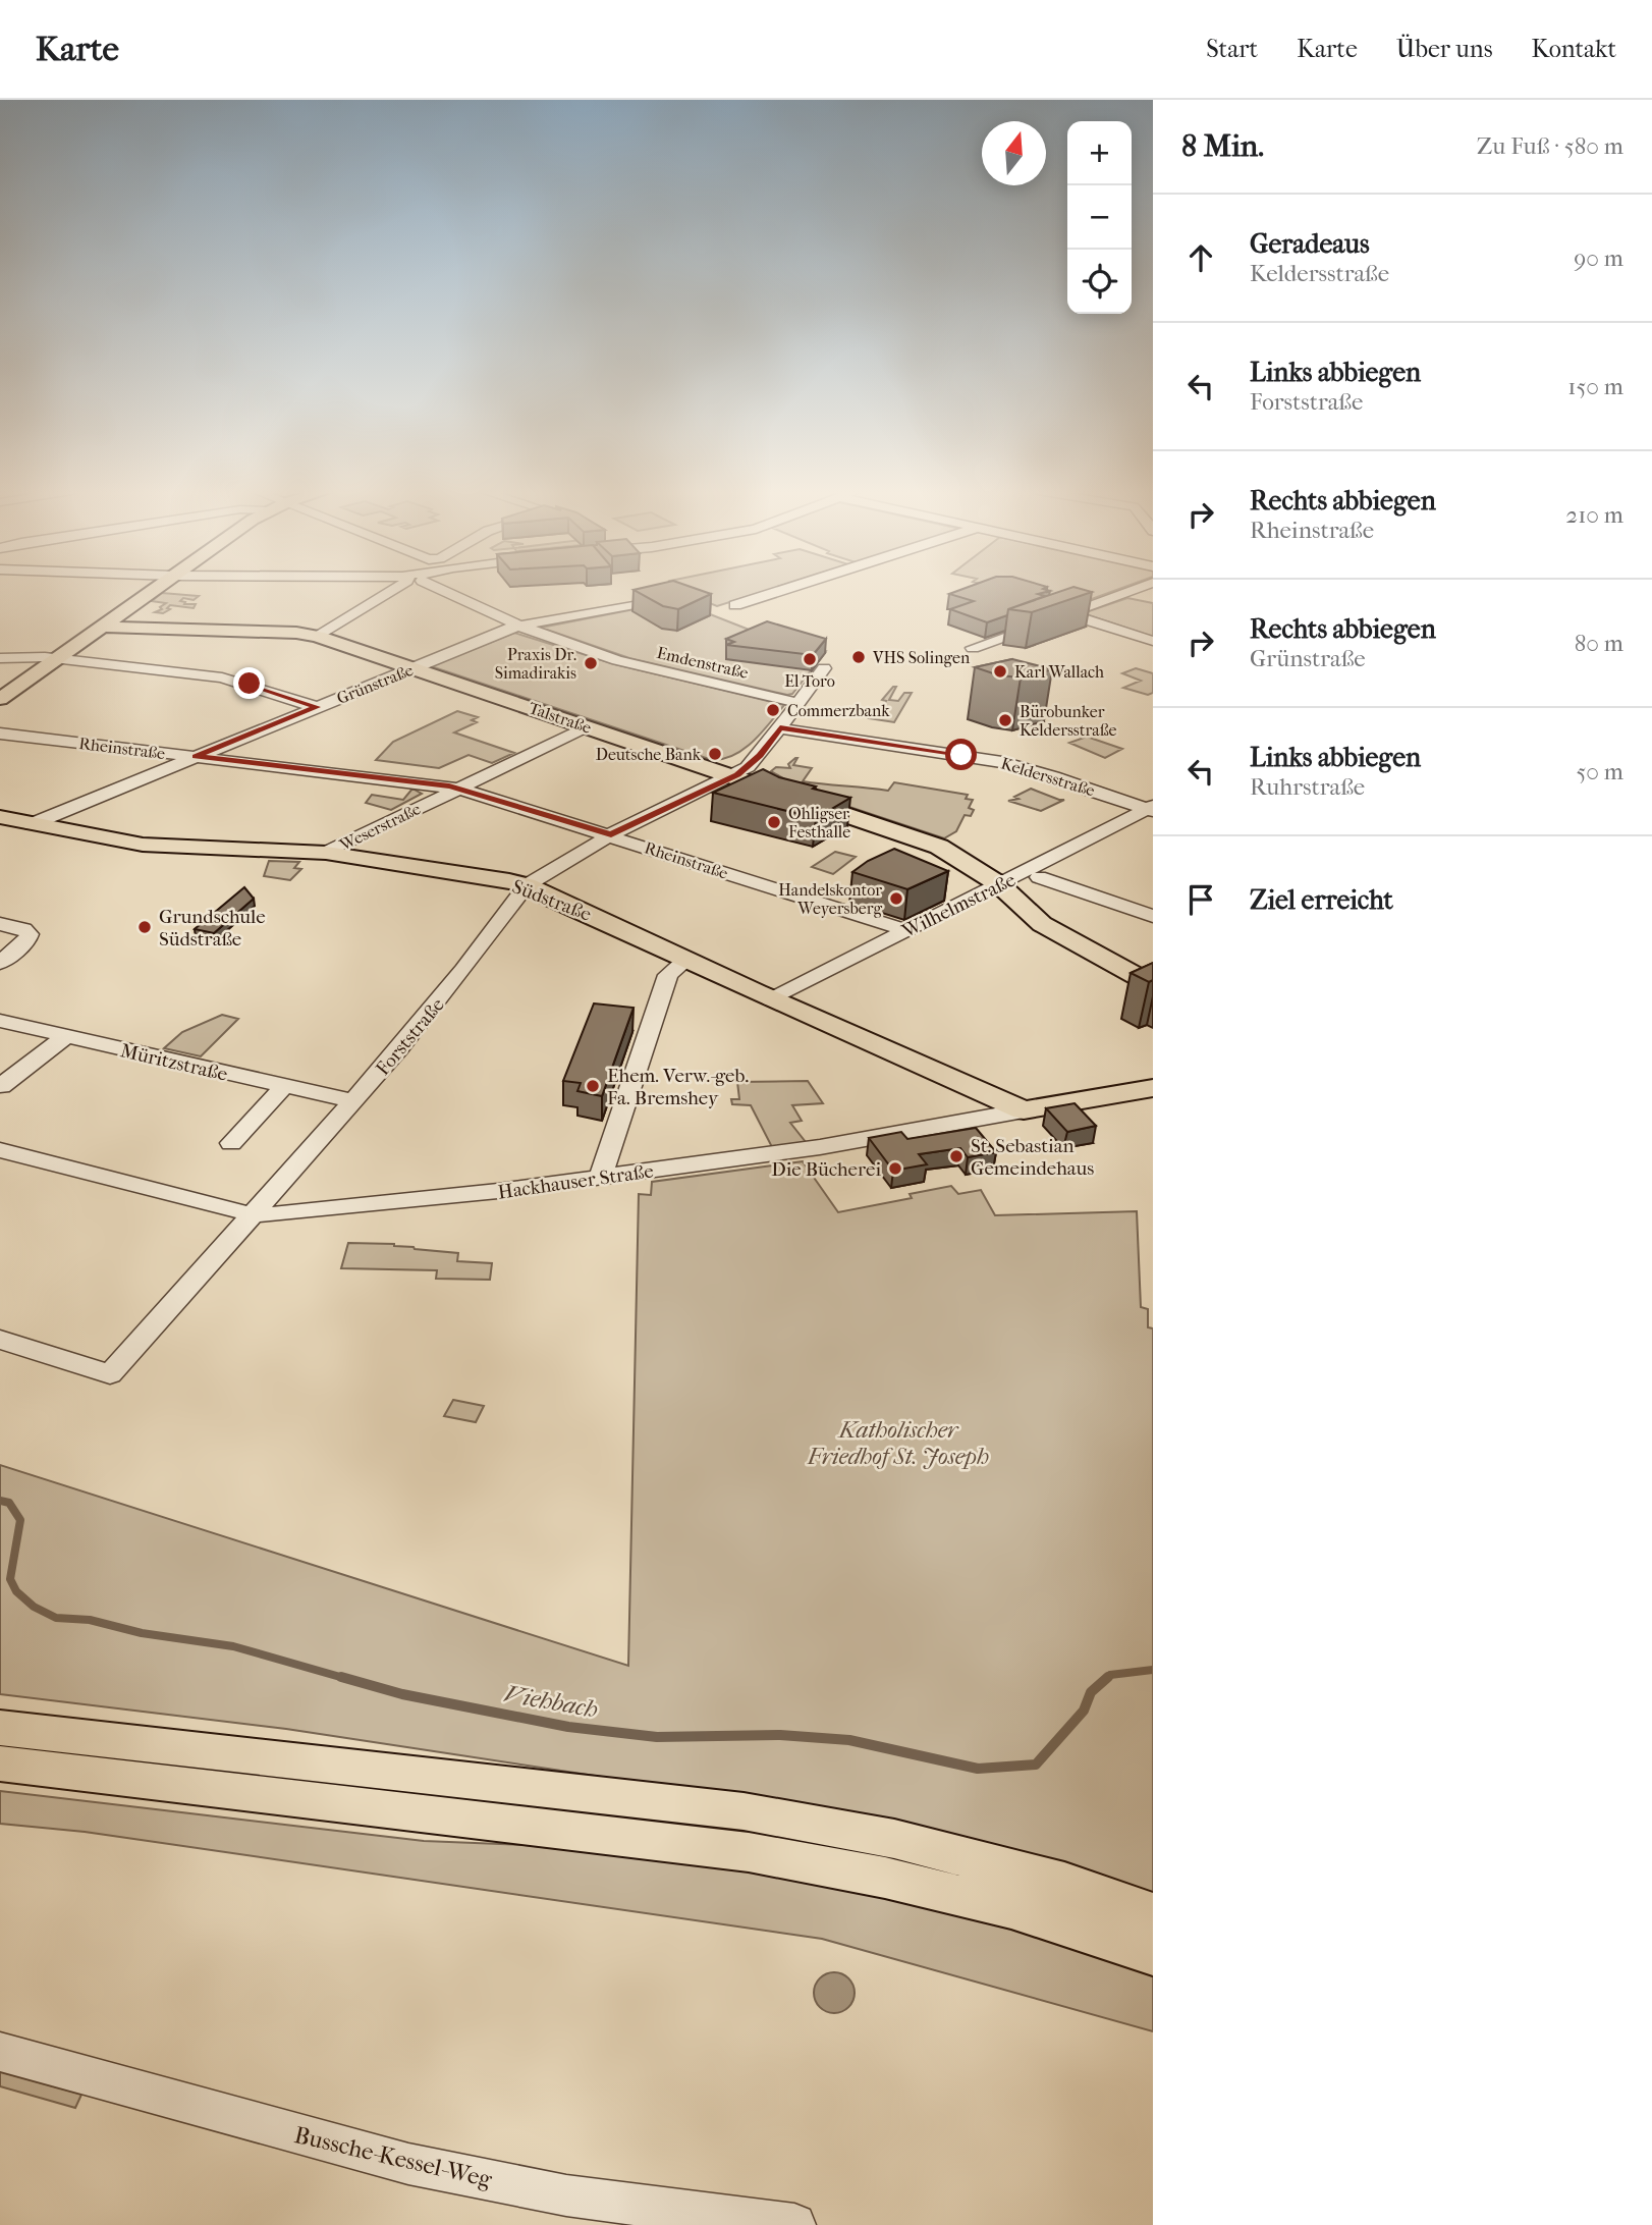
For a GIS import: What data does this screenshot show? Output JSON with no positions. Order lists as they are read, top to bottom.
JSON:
{
  "streets": {
    "main road": ["Talstraße", "Südstraße", "Hackhauser Straße"],
    "street": [
      "Emdenstraße",
      "Grünstraße",
      "Rheinstraße",
      "Keldersstraße",
      "Weserstraße",
      "Wilhelmstraße",
      "Forststraße",
      "Müritzstraße",
      "Bussche-Kessel-Weg"
    ]
  },
  "crossings": [
    ["Emdenstraße", "Grünstraße"],
    ["Emdenstraße", "Forststraße"],
    ["Grünstraße", "Talstraße"],
    ["Grünstraße", "Rheinstraße"],
    ["Grünstraße", "Südstraße"],
    ["Talstraße", "Weserstraße"],
    ["Talstraße", "Wilhelmstraße"],
    ["Talstraße", "Forststraße"],
    ["Rheinstraße", "Weserstraße"],
    ["Rheinstraße", "Wilhelmstraße"],
    ["Rheinstraße", "Forststraße"],
    ["Keldersstraße", "Wilhelmstraße"],
    ["Keldersstraße", "Forststraße"],
    ["Weserstraße", "Südstraße"],
    ["Südstraße", "Wilhelmstraße"],
    ["Südstraße", "Forststraße"],
    ["Südstraße", "Hackhauser Straße"],
    ["Forststraße", "Müritzstraße"],
    ["Forststraße", "Hackhauser Straße"]
  ],
  "water": ["Viehbach"],
  "parks": ["Katholischer Friedhof St. Joseph"],
  "places": [
    "VHS Solingen",
    "El Toro",
    "Praxis Dr. Simadirakis",
    "Karl Wallach",
    "Commerzbank",
    "Bürobunker Keldersstraße",
    "Deutsche Bank",
    "Ohligser Festhalle",
    "Handelskontor Weyersberg",
    "Grundschule Südstraße",
    "Ehem. Verw.-geb. Fa. Bremshey",
    "St. Sebastian Gemeindehaus",
    "Die Bücherei"
  ],
  "north": "top",
  "page": {
    "header": "Karte",
    "nav": [
      "Start",
      "Karte",
      "Über uns",
      "Kontakt"
    ],
    "heading": ["8 Min.", "Zu Fuß · 580 m"],
    "map_buttons": ["+", "−"],
    "list": [
      ["Geradeaus", "Keldersstraße", "90 m"],
      ["Links abbiegen", "Forststraße", "150 m"],
      ["Rechts abbiegen", "Rheinstraße", "210 m"],
      ["Rechts abbiegen", "Grünstraße", "80 m"],
      ["Links abbiegen", "Ruhrstraße", "50 m"],
      "Ziel erreicht"
    ]
  }
}
